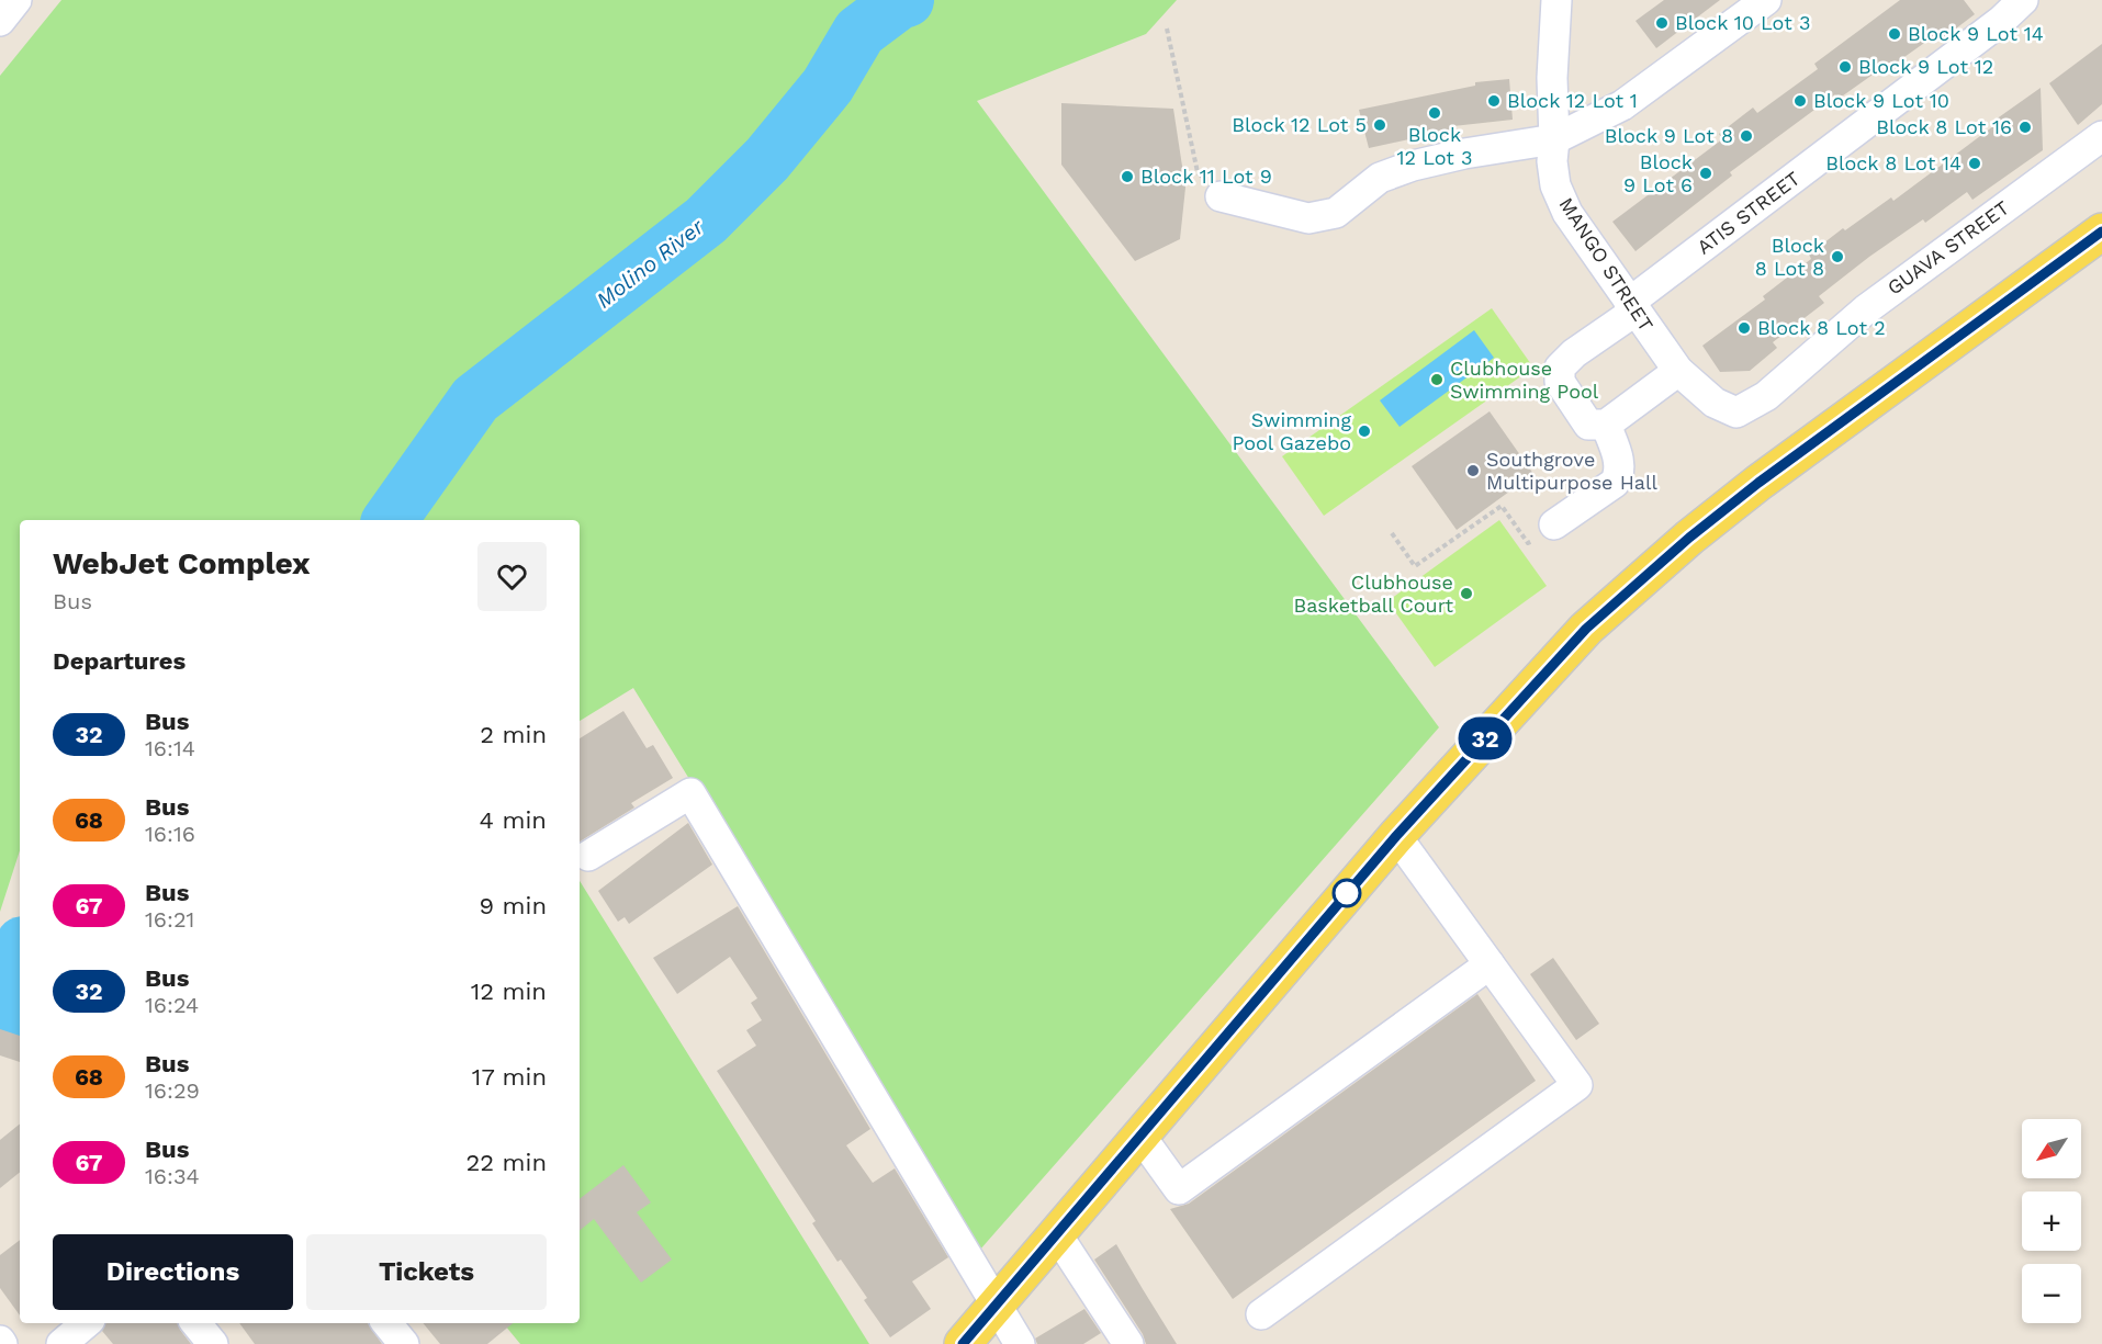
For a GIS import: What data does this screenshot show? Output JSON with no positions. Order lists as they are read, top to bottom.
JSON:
{
  "streets": {
    "street": ["ATIS STREET", "GUAVA STREET", "MANGO STREET"]
  },
  "crossings": [
    ["ATIS STREET", "MANGO STREET"],
    ["GUAVA STREET", "MANGO STREET"]
  ],
  "water": ["Molino River"],
  "places": [
    "Block 10 Lot 3",
    "Block 9 Lot 14",
    "Block 9 Lot 12",
    "Block 12 Lot 1",
    "Block 9 Lot 10",
    "Block 12 Lot 3",
    "Block 12 Lot 5",
    "Block 8 Lot 16",
    "Block 9 Lot 8",
    "Block 8 Lot 14",
    "Block 9 Lot 6",
    "Block 11 Lot 9",
    "Block 8 Lot 8",
    "Block 8 Lot 2",
    "Clubhouse Swimming Pool",
    "Swimming Pool Gazebo",
    "Southgrove Multipurpose Hall",
    "Clubhouse Basketball Court"
  ],
  "lines": ["bus line 32"],
  "north": "bottom left",
  "page": {
    "on_map": "32",
    "heading": [
      ["WebJet Complex", "Bus"],
      "Departures"
    ],
    "list": [
      {
        "mark": "32",
        "name": "Bus",
        "note": "16:14",
        "value": "2 min"
      },
      {
        "mark": "68",
        "name": "Bus",
        "note": "16:16",
        "value": "4 min"
      },
      {
        "mark": "67",
        "name": "Bus",
        "note": "16:21",
        "value": "9 min"
      },
      {
        "mark": "32",
        "name": "Bus",
        "note": "16:24",
        "value": "12 min"
      },
      {
        "mark": "68",
        "name": "Bus",
        "note": "16:29",
        "value": "17 min"
      },
      {
        "mark": "67",
        "name": "Bus",
        "note": "16:34",
        "value": "22 min"
      }
    ],
    "map_buttons": ["+", "−"],
    "buttons": ["Directions", "Tickets"]
  }
}
